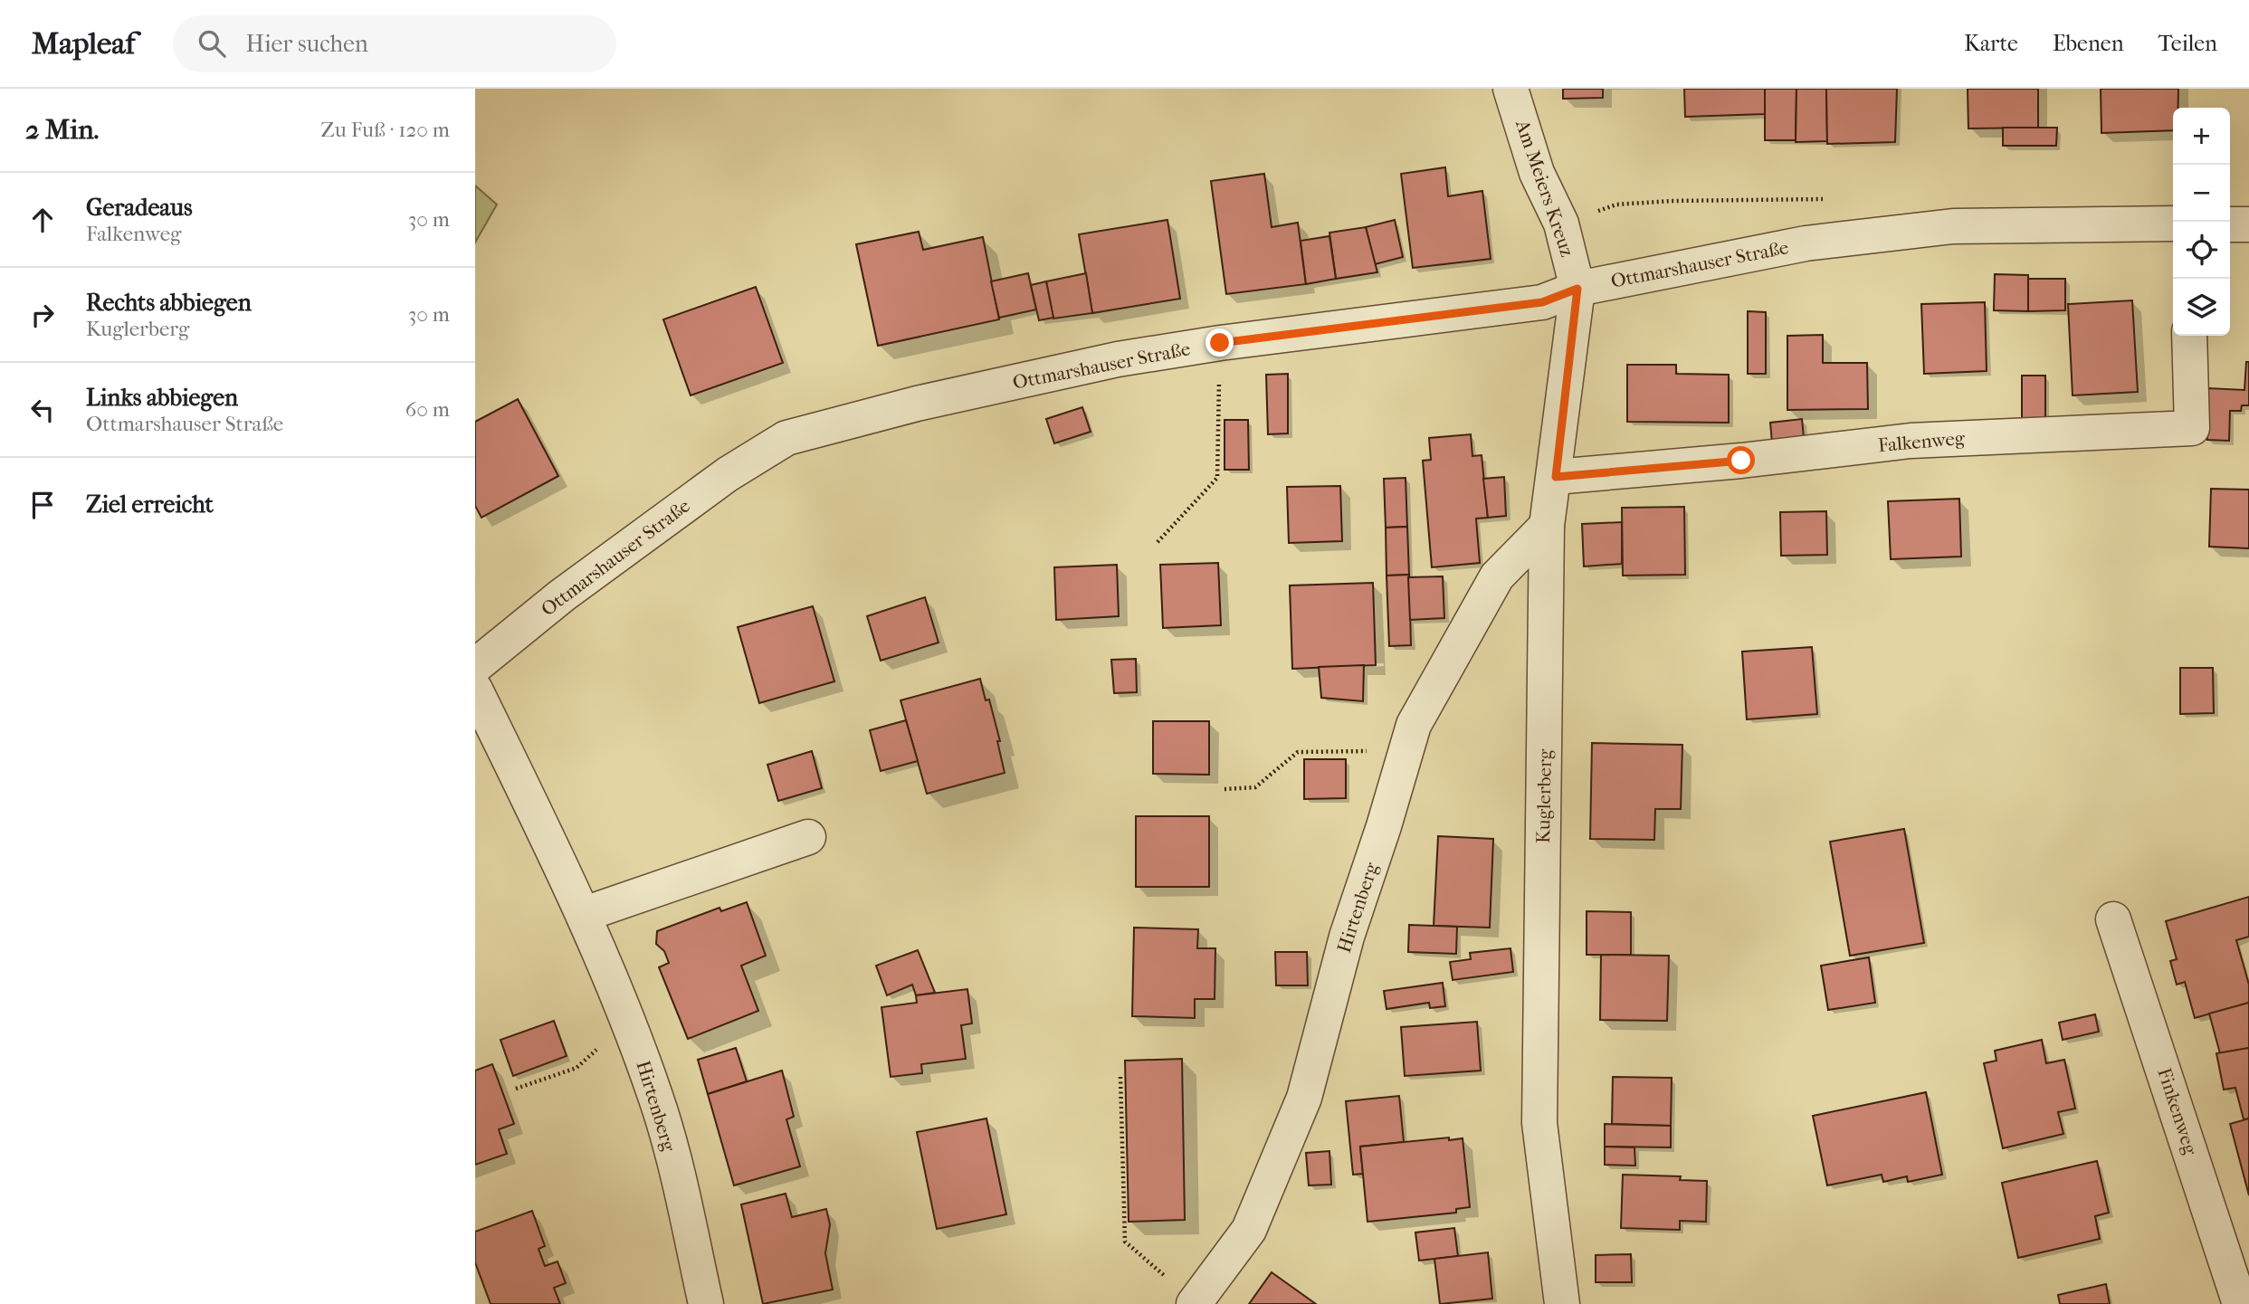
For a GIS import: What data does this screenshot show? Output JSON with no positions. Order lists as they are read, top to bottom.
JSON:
{
  "streets": {
    "street": [
      "Am Meiers Kreuz",
      "Ottmarshauser Straße",
      "Falkenweg",
      "Kuglerberg",
      "Hirtenberg",
      "Finkenweg"
    ]
  },
  "crossings": [
    ["Am Meiers Kreuz", "Ottmarshauser Straße"],
    ["Am Meiers Kreuz", "Kuglerberg"],
    ["Ottmarshauser Straße", "Kuglerberg"],
    ["Falkenweg", "Kuglerberg"],
    ["Kuglerberg", "Hirtenberg"]
  ],
  "page": {
    "header": "Mapleaf",
    "search": "Hier suchen",
    "nav": ["Karte", "Ebenen", "Teilen"],
    "heading": ["2 Min.", "Zu Fuß · 120 m"],
    "map_buttons": ["+", "−"],
    "list": [
      ["Geradeaus", "Falkenweg", "30 m"],
      ["Rechts abbiegen", "Kuglerberg", "30 m"],
      ["Links abbiegen", "Ottmarshauser Straße", "60 m"],
      "Ziel erreicht"
    ]
  }
}
